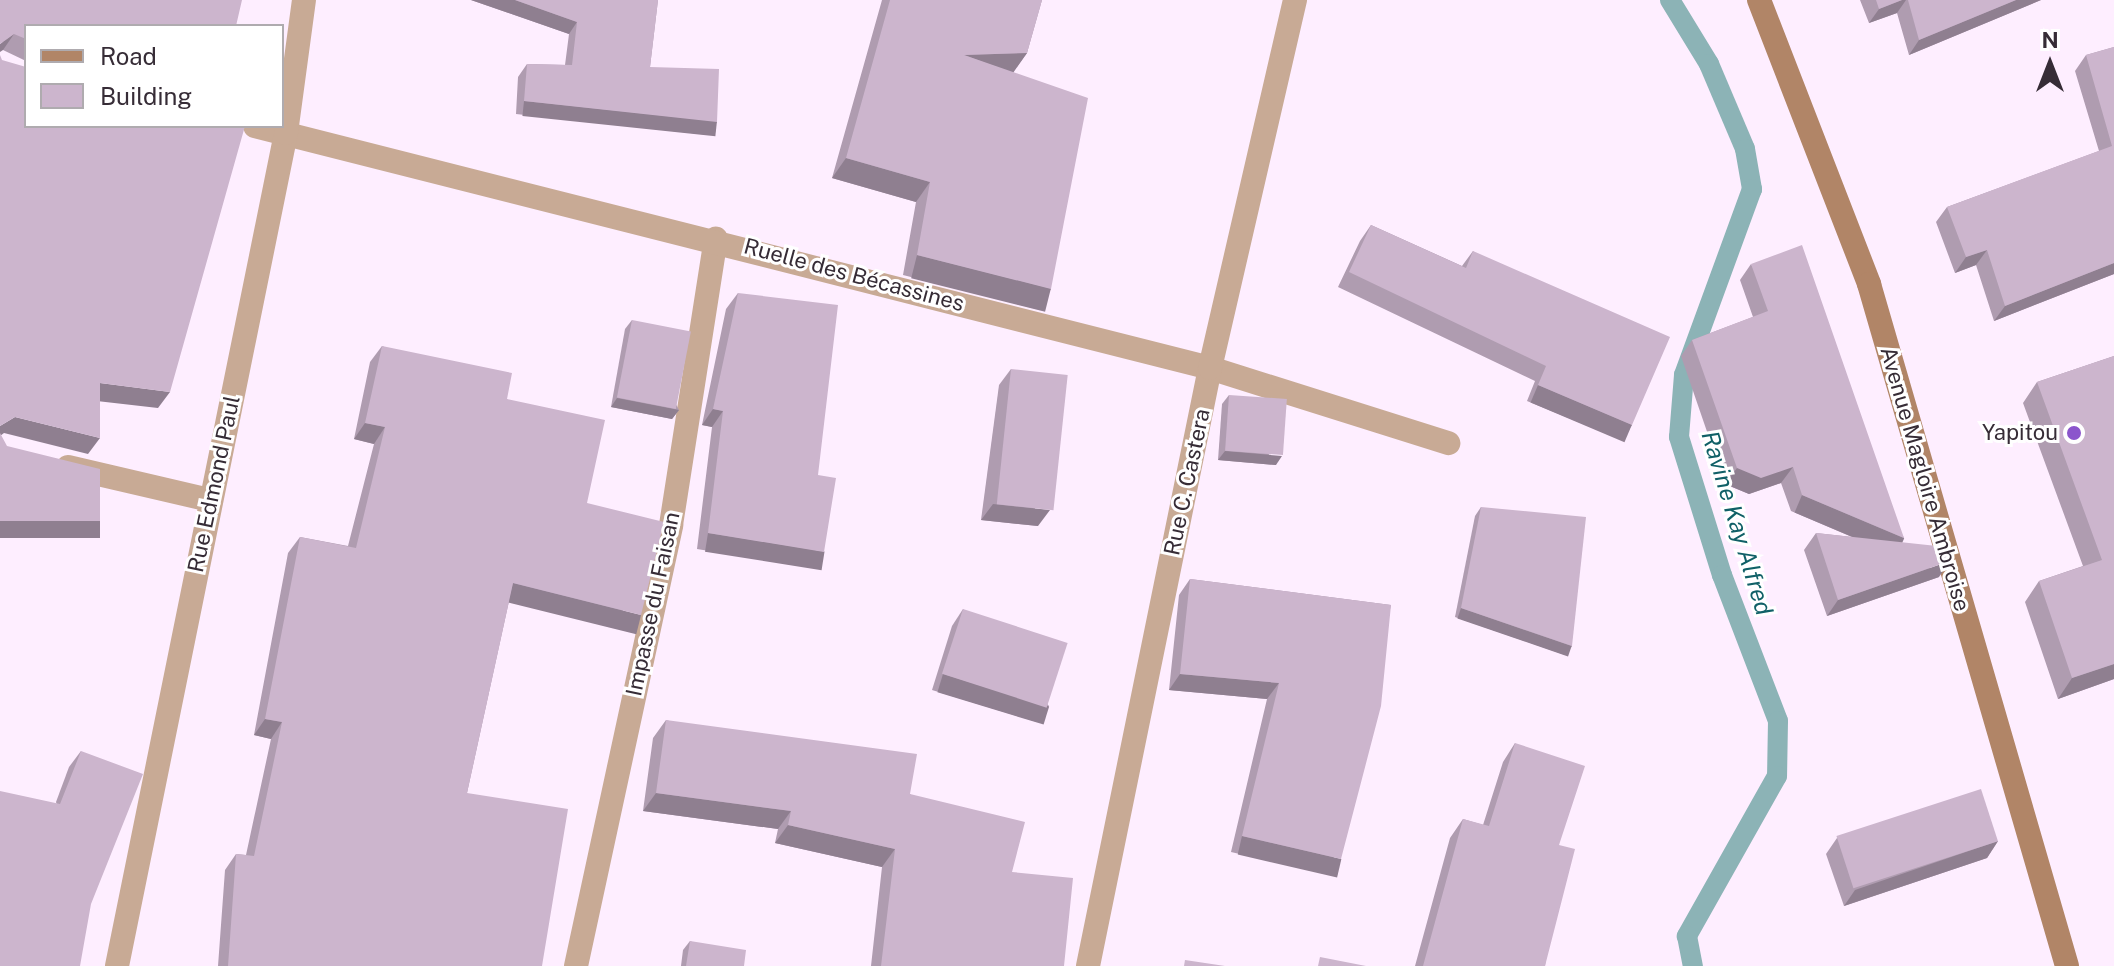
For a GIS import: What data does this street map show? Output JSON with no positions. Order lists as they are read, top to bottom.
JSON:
{
  "streets": {
    "street": [
      "Ruelle des Bécassines",
      "Avenue Magloire Ambroise",
      "Rue C. Castera",
      "Rue Edmond Paul",
      "Impasse du Faisan"
    ]
  },
  "crossings": [
    ["Ruelle des Bécassines", "Rue C. Castera"],
    ["Ruelle des Bécassines", "Rue Edmond Paul"],
    ["Ruelle des Bécassines", "Impasse du Faisan"]
  ],
  "water": ["Ravine Kay Alfred"],
  "places": ["Yapitou"],
  "legend": ["Road", "Building"],
  "north": "top"
}
